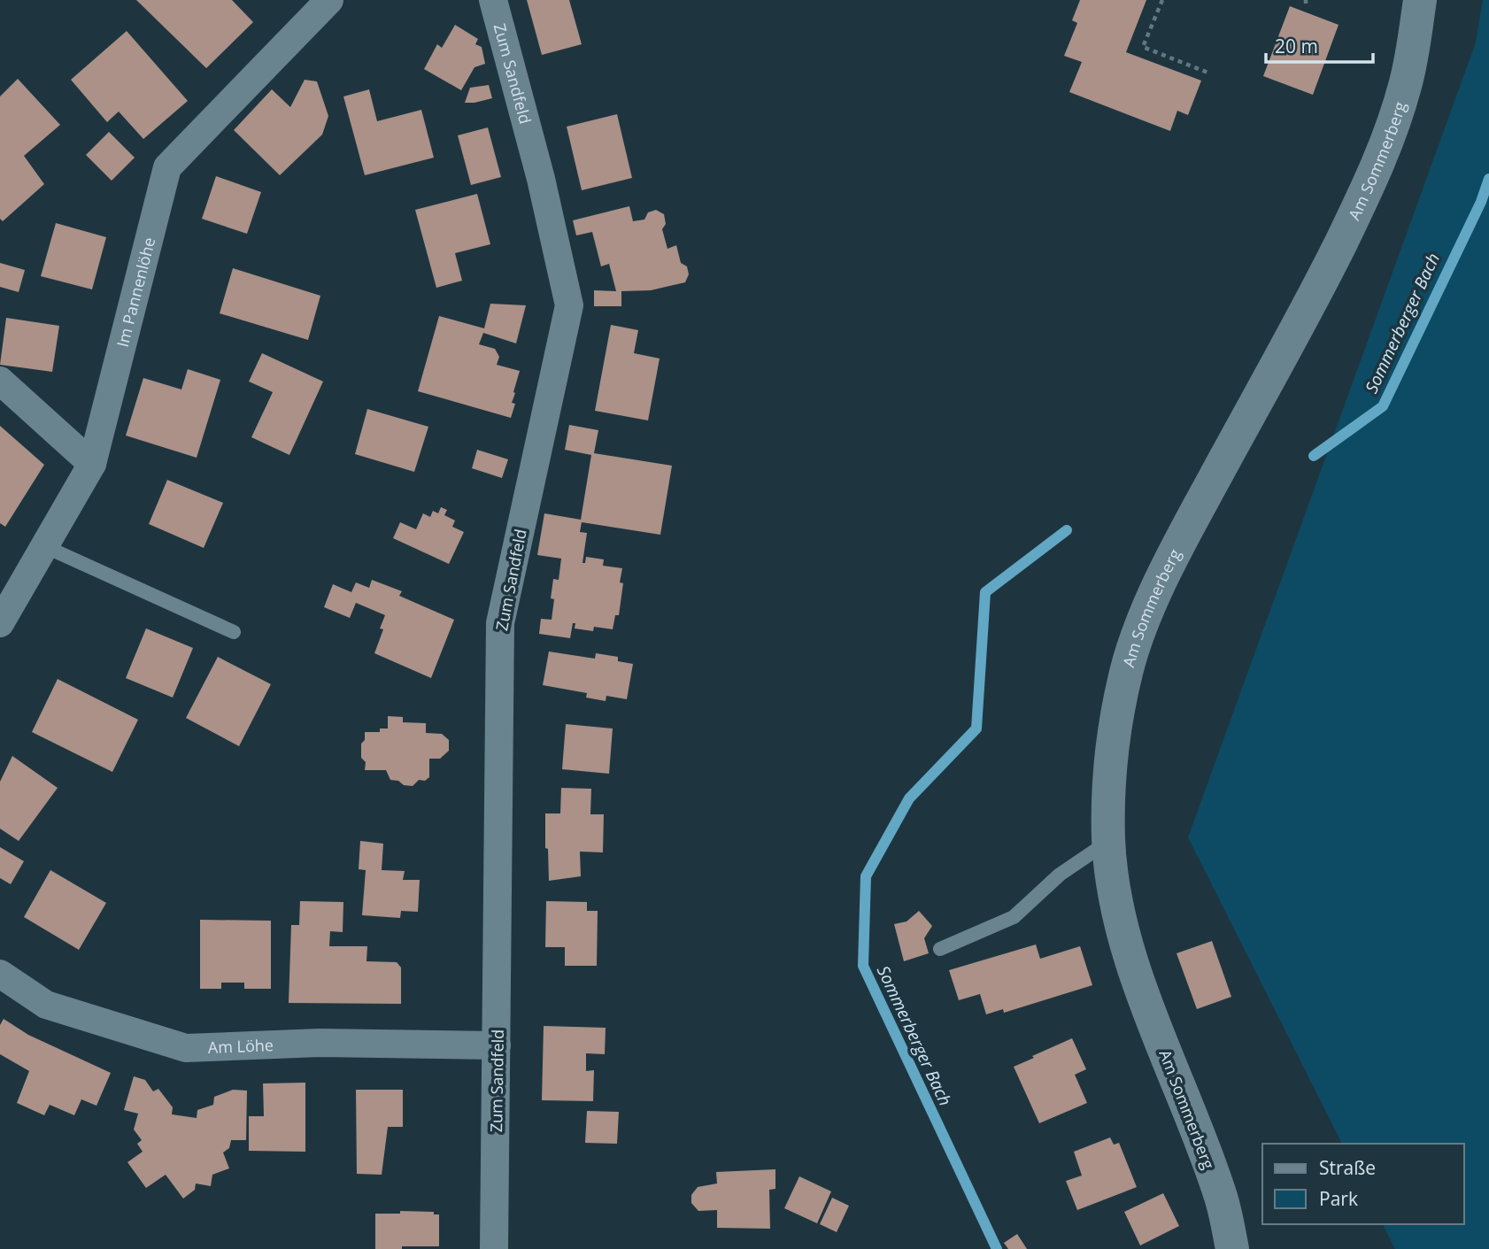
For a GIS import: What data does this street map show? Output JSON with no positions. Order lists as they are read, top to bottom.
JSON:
{
  "streets": {
    "street": [
      "Zum Sandfeld",
      "Am Sommerberg",
      "Im Pannenlöhe",
      "Am Löhe"
    ]
  },
  "crossings": [
    ["Zum Sandfeld", "Am Löhe"]
  ],
  "water": ["Sommerberger Bach"],
  "legend": ["Straße", "Park"],
  "scale_bar": "20 m"
}
